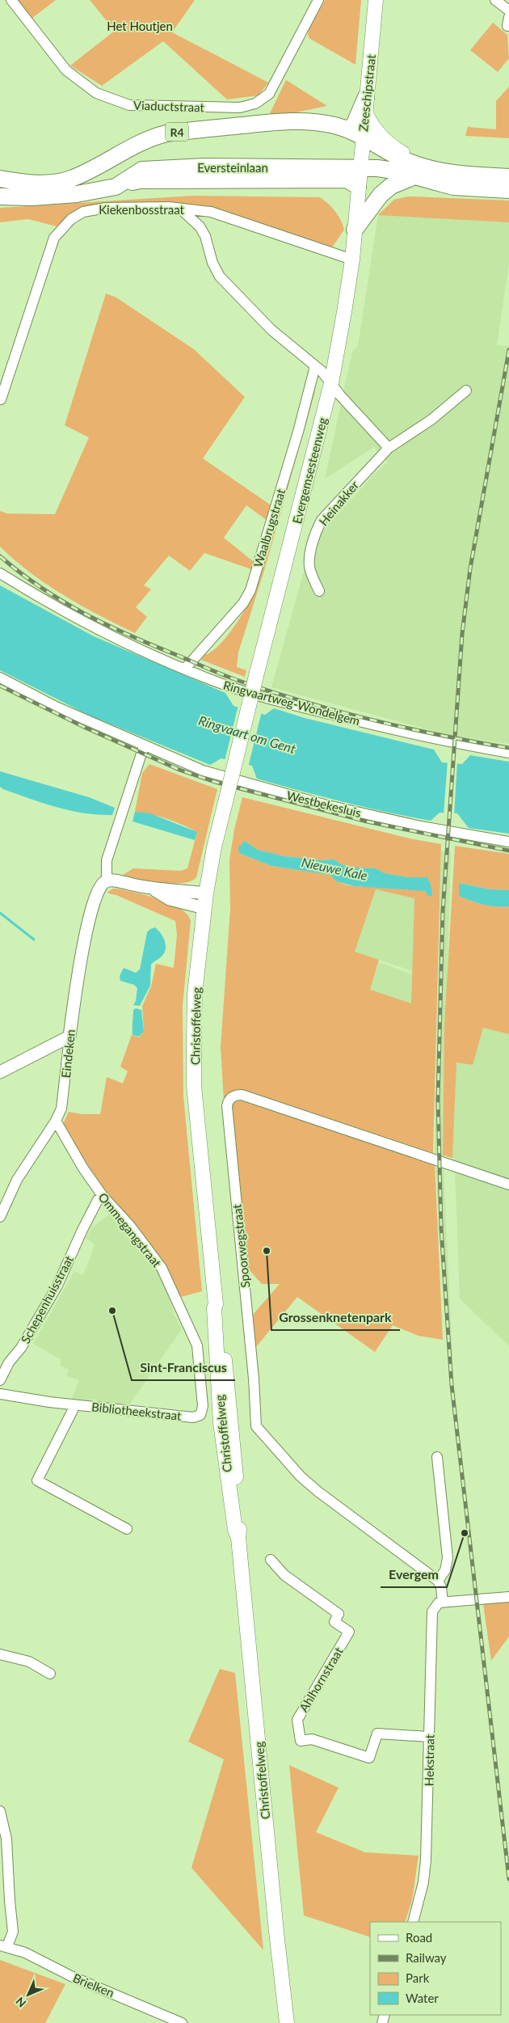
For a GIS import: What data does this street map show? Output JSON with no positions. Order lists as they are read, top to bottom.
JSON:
{
  "streets": {
    "highway": ["R4", "Eversteinlaan"],
    "main road": ["Zeeschipstraat", "Evergemsesteenweg", "Christoffelweg"],
    "street": [
      "Viaductstraat",
      "Kiekenbosstraat",
      "Heinakker",
      "Waalbrugstraat",
      "Ringvaartweg-Wondelgem",
      "Westbekesluis",
      "Eindeken",
      "Ommegangstraat",
      "Spoorwegstraat",
      "Schepenhuisstraat",
      "Bibliotheekstraat",
      "Ahlhornstraat",
      "Hekstraat",
      "Brielken"
    ]
  },
  "crossings": [
    ["Zeeschipstraat", "R4"],
    ["Zeeschipstraat", "Eversteinlaan"],
    ["Zeeschipstraat", "Evergemsesteenweg"],
    ["R4", "Eversteinlaan"],
    ["Kiekenbosstraat", "Evergemsesteenweg"],
    ["Evergemsesteenweg", "Christoffelweg"],
    ["Waalbrugstraat", "Ringvaartweg-Wondelgem"],
    ["Eindeken", "Ommegangstraat"],
    ["Ommegangstraat", "Schepenhuisstraat"],
    ["Ommegangstraat", "Bibliotheekstraat"],
    ["Ahlhornstraat", "Hekstraat"]
  ],
  "water": ["Ringvaart om Gent", "Nieuwe Kale"],
  "parks": ["Het Houtjen"],
  "places": ["Grossenknetenpark", "Sint-Franciscus", "Evergem"],
  "legend": [
    "Road",
    "Railway",
    "Park",
    "Water"
  ],
  "north": "bottom left"
}
